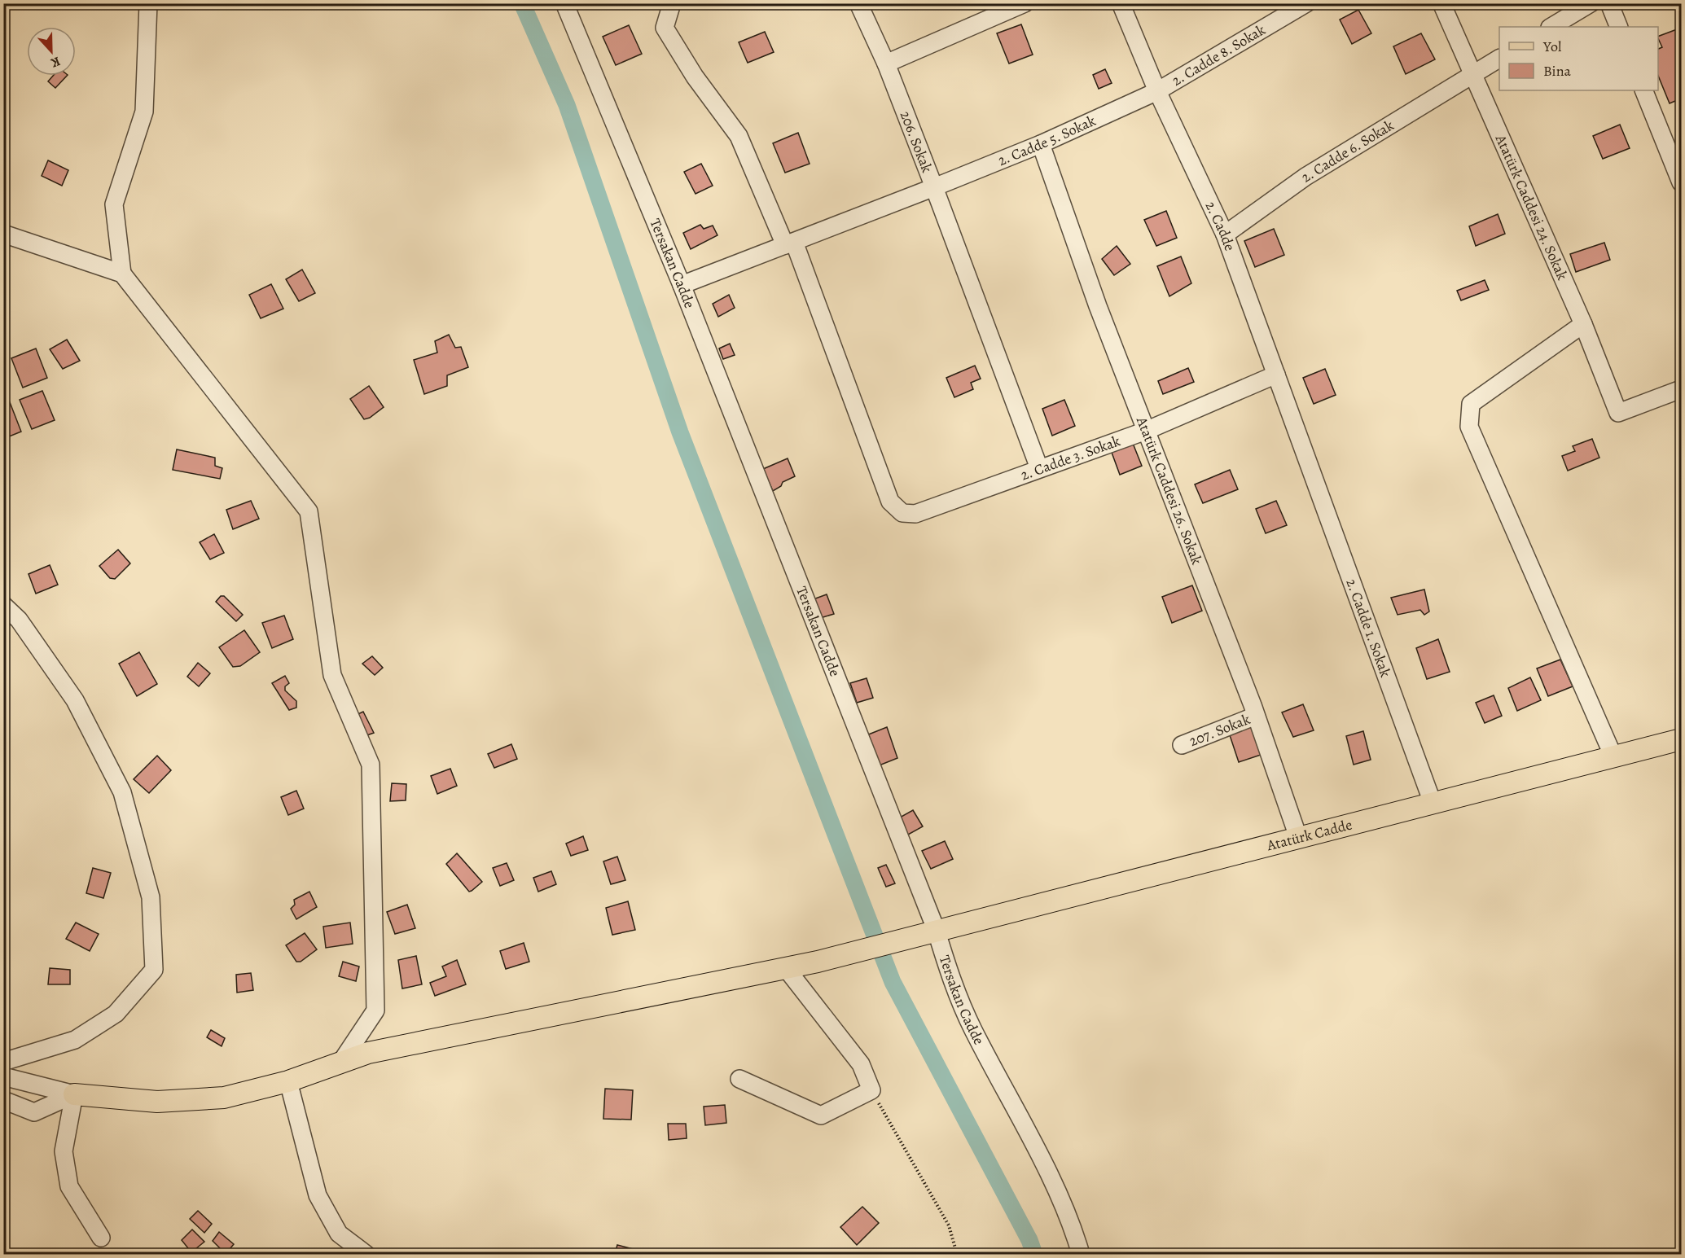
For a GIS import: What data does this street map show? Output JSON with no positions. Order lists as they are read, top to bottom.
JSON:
{
  "streets": {
    "main road": ["Atatürk Cadde"],
    "street": [
      "2. Cadde 8. Sokak",
      "2. Cadde 5. Sokak",
      "206. Sokak",
      "2. Cadde 6. Sokak",
      "Atatürk Caddesi 24. Sokak",
      "2. Cadde",
      "Tersakan Cadde",
      "2. Cadde 3. Sokak",
      "Atatürk Caddesi 26. Sokak",
      "2. Cadde 1. Sokak",
      "207. Sokak"
    ]
  },
  "crossings": [
    ["2. Cadde 8. Sokak", "2. Cadde 5. Sokak"],
    ["2. Cadde 8. Sokak", "2. Cadde"],
    ["2. Cadde 5. Sokak", "206. Sokak"],
    ["2. Cadde 5. Sokak", "2. Cadde"],
    ["2. Cadde 5. Sokak", "Atatürk Caddesi 26. Sokak"],
    ["206. Sokak", "Tersakan Cadde"],
    ["206. Sokak", "2. Cadde 3. Sokak"],
    ["2. Cadde 6. Sokak", "Atatürk Caddesi 24. Sokak"],
    ["2. Cadde 6. Sokak", "2. Cadde"],
    ["2. Cadde", "2. Cadde 3. Sokak"],
    ["2. Cadde", "2. Cadde 1. Sokak"],
    ["Tersakan Cadde", "Atatürk Cadde"],
    ["2. Cadde 3. Sokak", "Atatürk Caddesi 26. Sokak"],
    ["Atatürk Caddesi 26. Sokak", "207. Sokak"],
    ["Atatürk Caddesi 26. Sokak", "Atatürk Cadde"],
    ["2. Cadde 1. Sokak", "Atatürk Cadde"]
  ],
  "legend": ["Yol", "Bina"],
  "north": "bottom"
}
